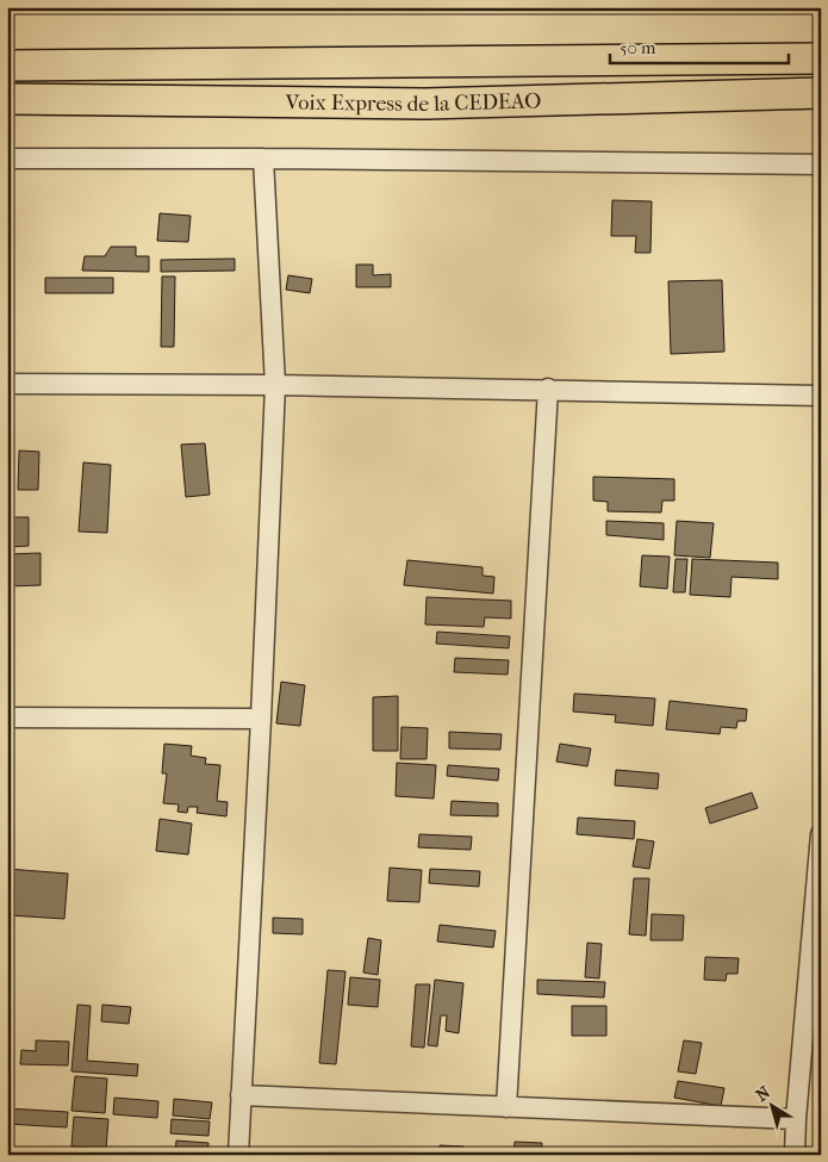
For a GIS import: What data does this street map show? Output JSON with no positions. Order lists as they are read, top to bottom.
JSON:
{
  "streets": {
    "main road": ["Voix Express de la CEDEAO"]
  },
  "scale_bar": "50 m",
  "north": "top left"
}
